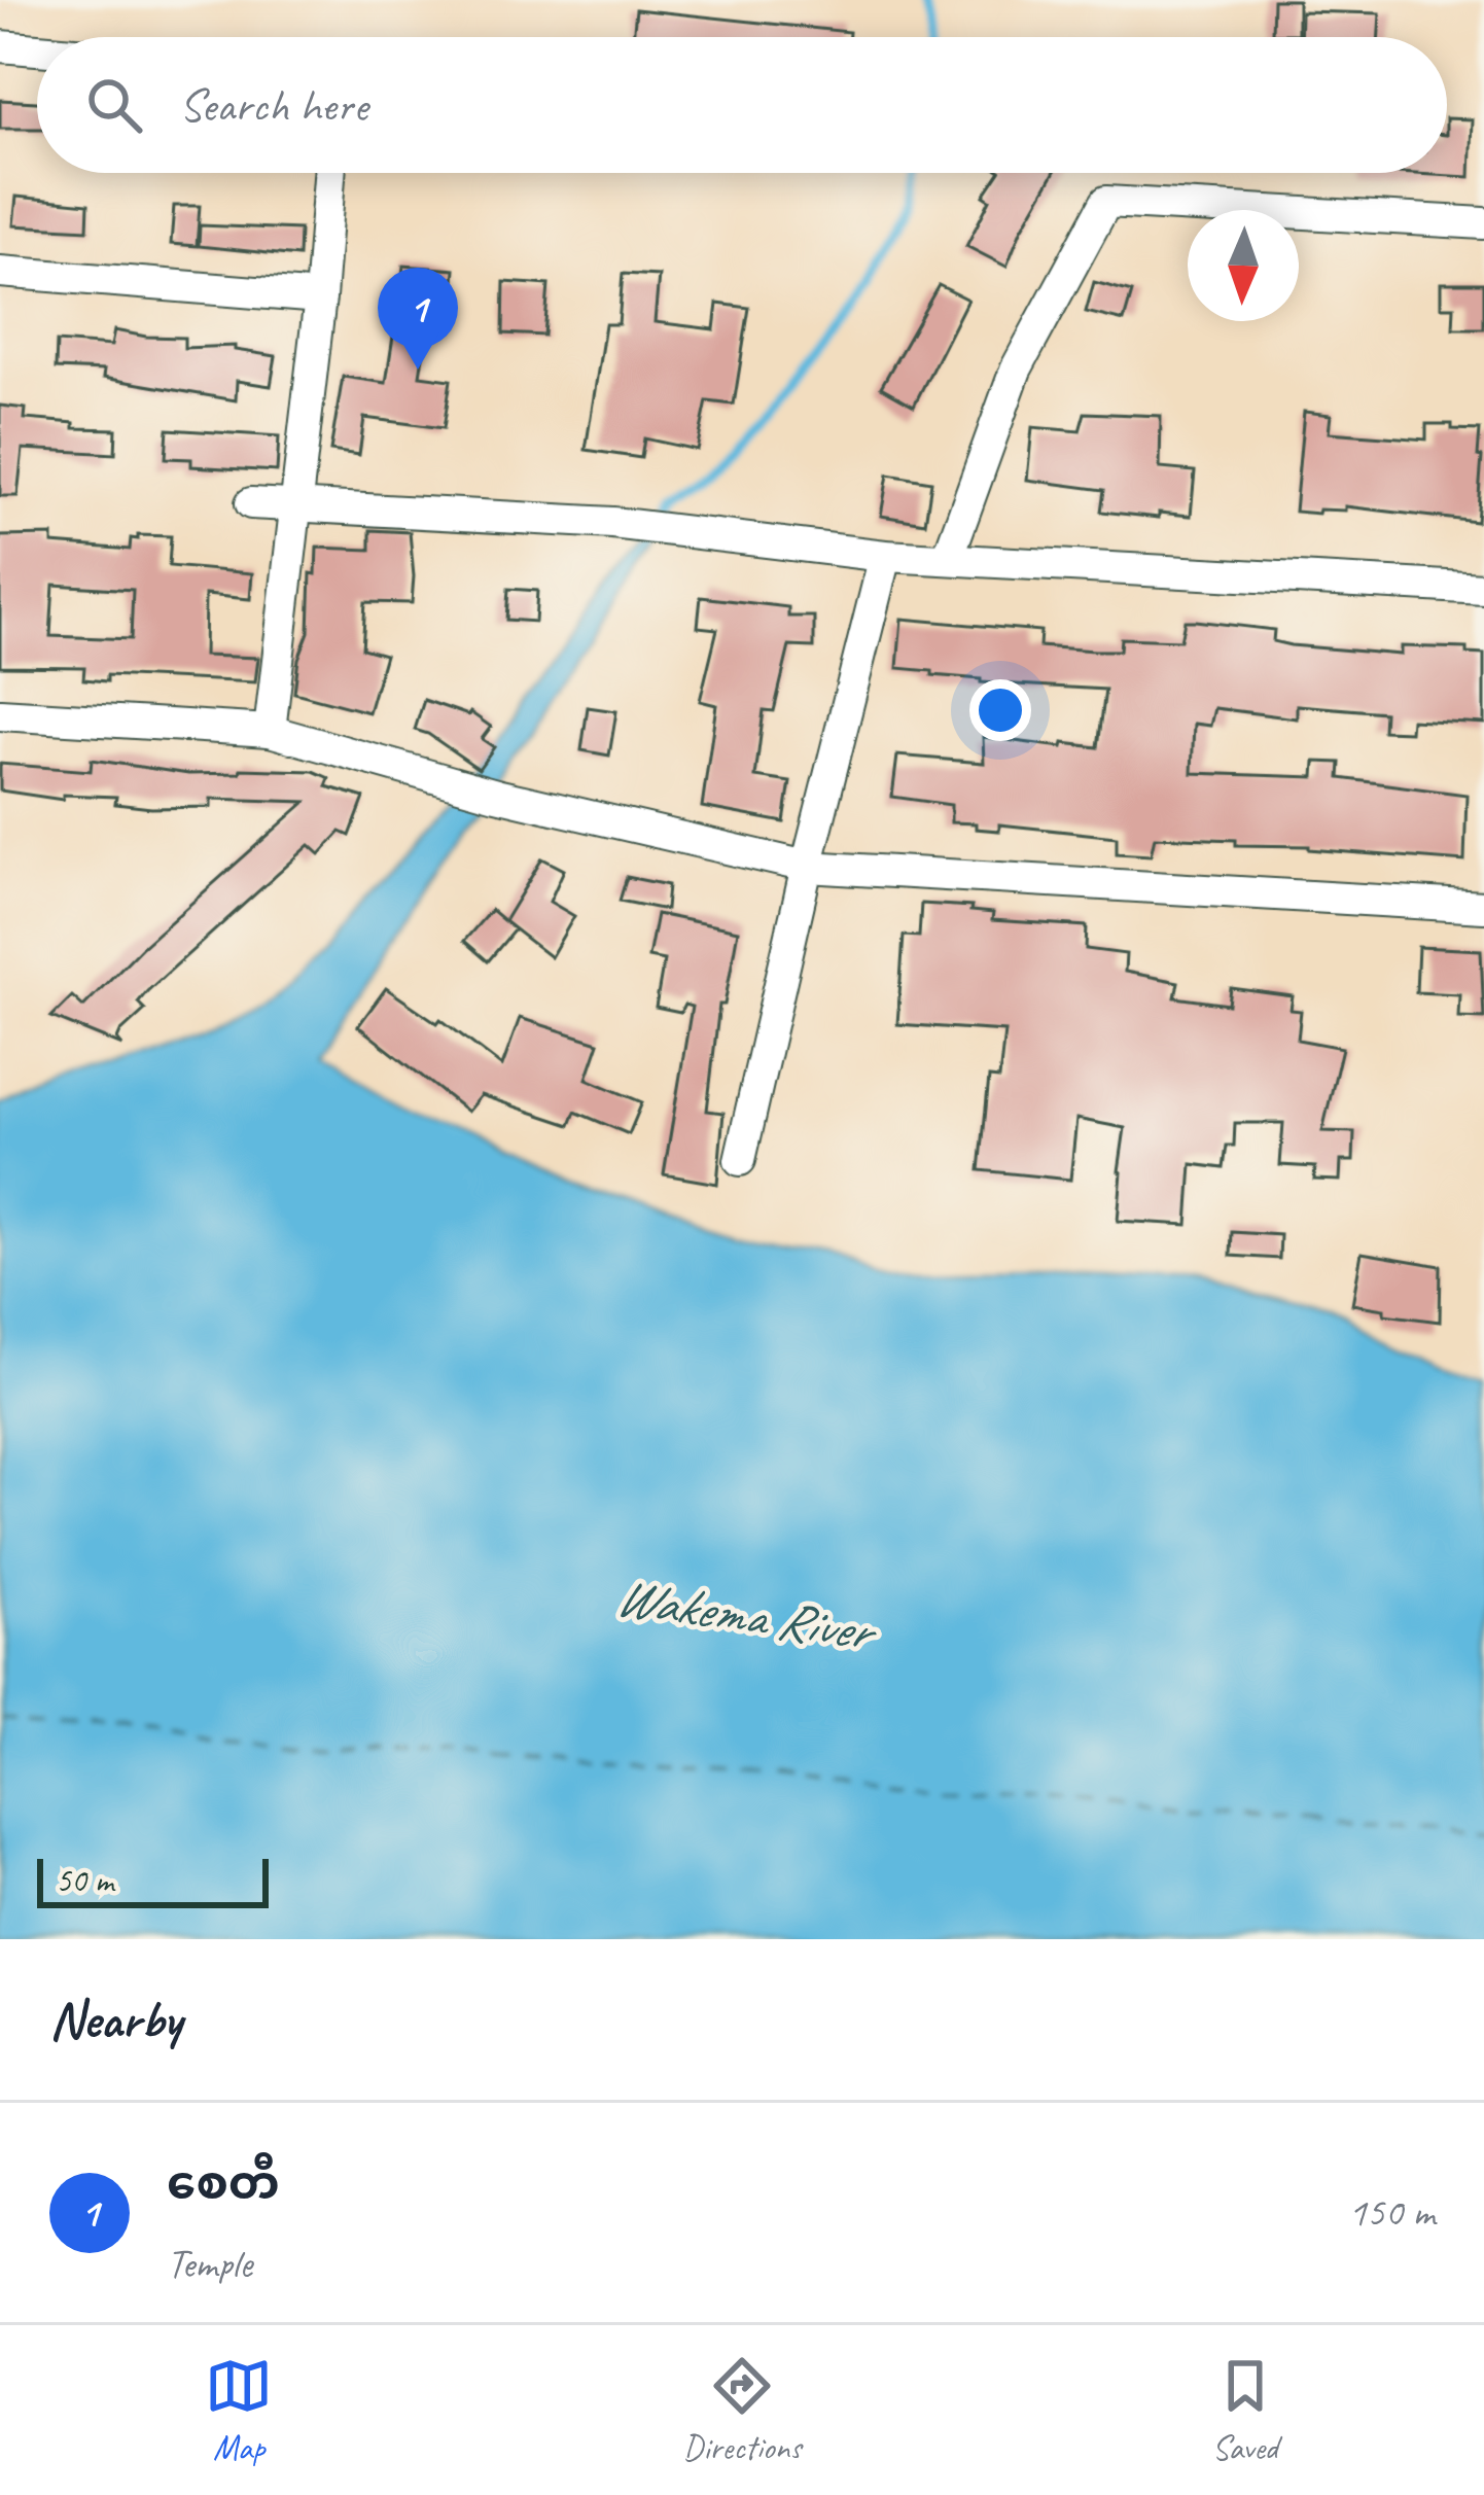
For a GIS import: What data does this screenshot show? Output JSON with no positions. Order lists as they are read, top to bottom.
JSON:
{
  "water": ["Wakema River"],
  "scale_bar": "50 m",
  "north": "bottom",
  "page": {
    "search": "Search here",
    "pins": "1",
    "scale": "50 m",
    "heading": "Nearby",
    "list": [
      {
        "mark": "1",
        "name": "စေတီ",
        "note": "Temple",
        "value": "150 m"
      }
    ],
    "nav": ["Map", "Directions", "Saved"]
  }
}
